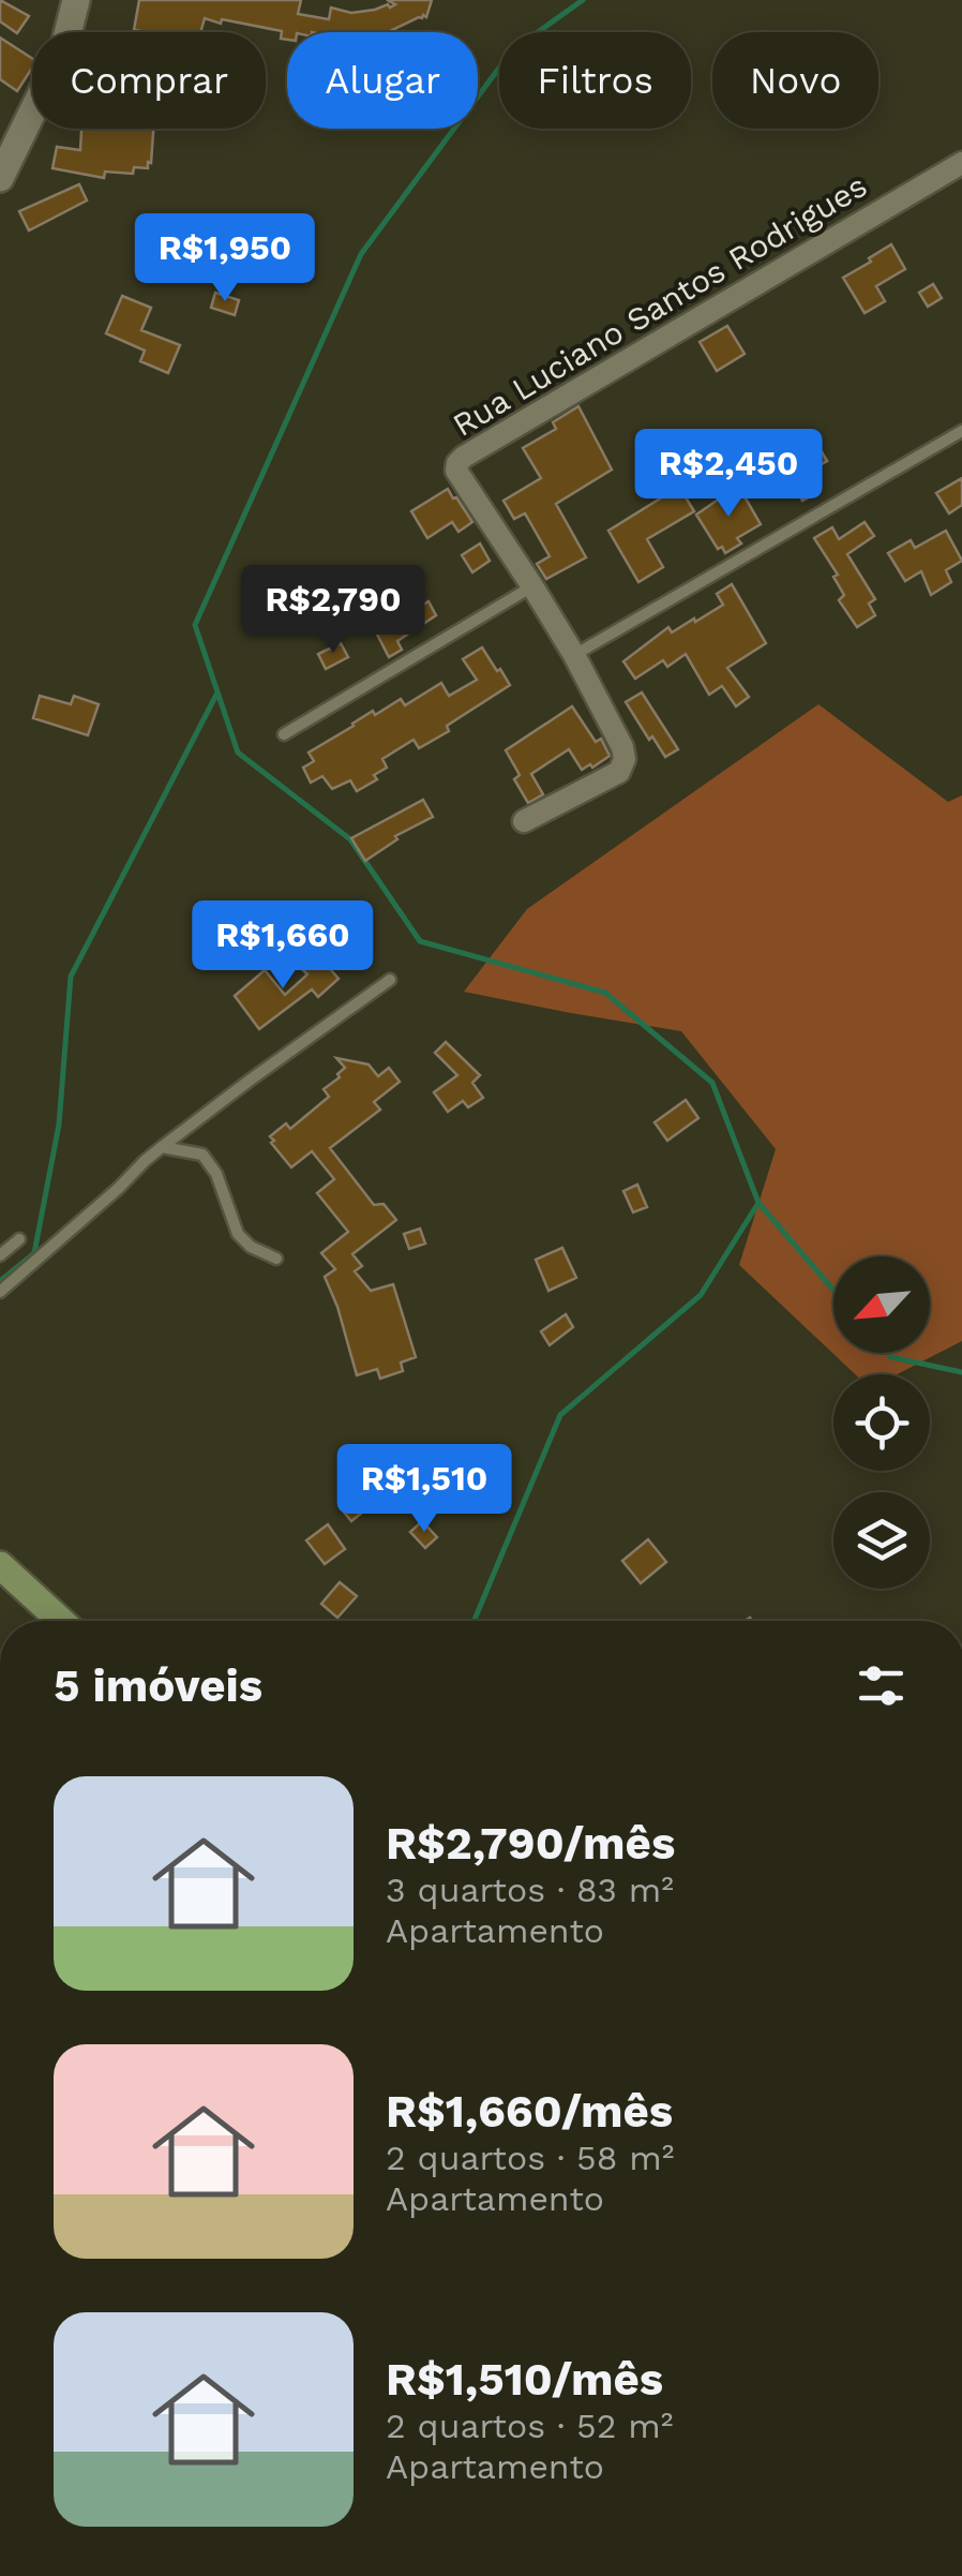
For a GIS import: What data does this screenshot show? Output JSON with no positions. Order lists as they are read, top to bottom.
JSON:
{
  "streets": {
    "street": ["Rua Luciano Santos Rodrigues"]
  },
  "north": "bottom left",
  "page": {
    "chip": [
      "Comprar",
      "Alugar",
      "Filtros",
      "Novo"
    ],
    "price": [
      "R$1,950",
      "R$2,450",
      "R$2,790",
      "R$1,660",
      "R$1,510"
    ],
    "heading": "5 imóveis",
    "list": [
      {
        "name": "R$2,790/mês",
        "note": "3 quartos · 83 m² · Apartamento"
      },
      {
        "name": "R$1,660/mês",
        "note": "2 quartos · 58 m² · Apartamento"
      },
      {
        "name": "R$1,510/mês",
        "note": "2 quartos · 52 m² · Apartamento"
      }
    ]
  }
}
